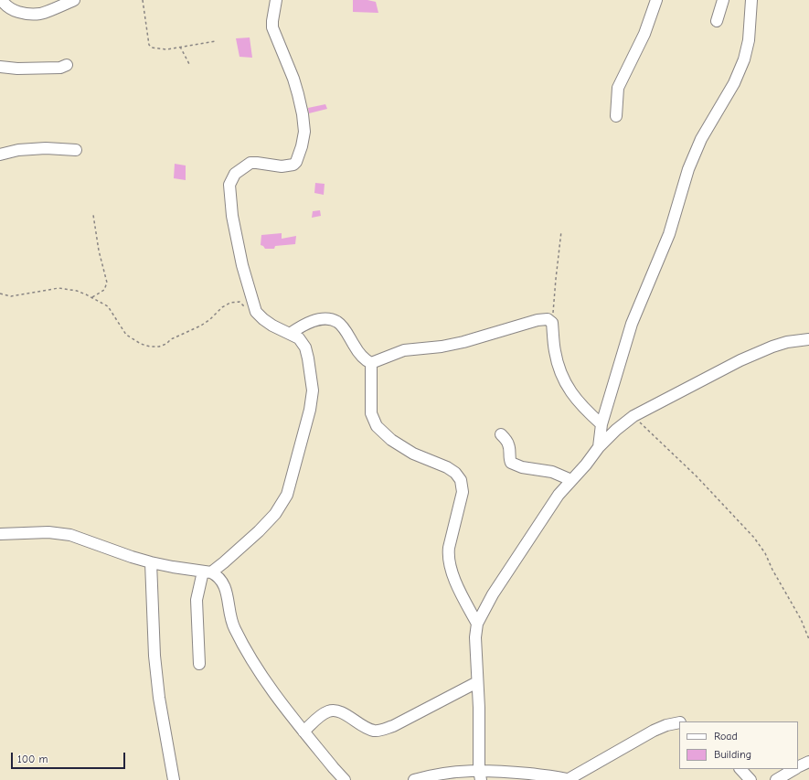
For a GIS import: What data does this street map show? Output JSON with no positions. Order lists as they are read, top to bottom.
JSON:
{
  "legend": ["Road", "Building"],
  "scale_bar": "100 m"
}
